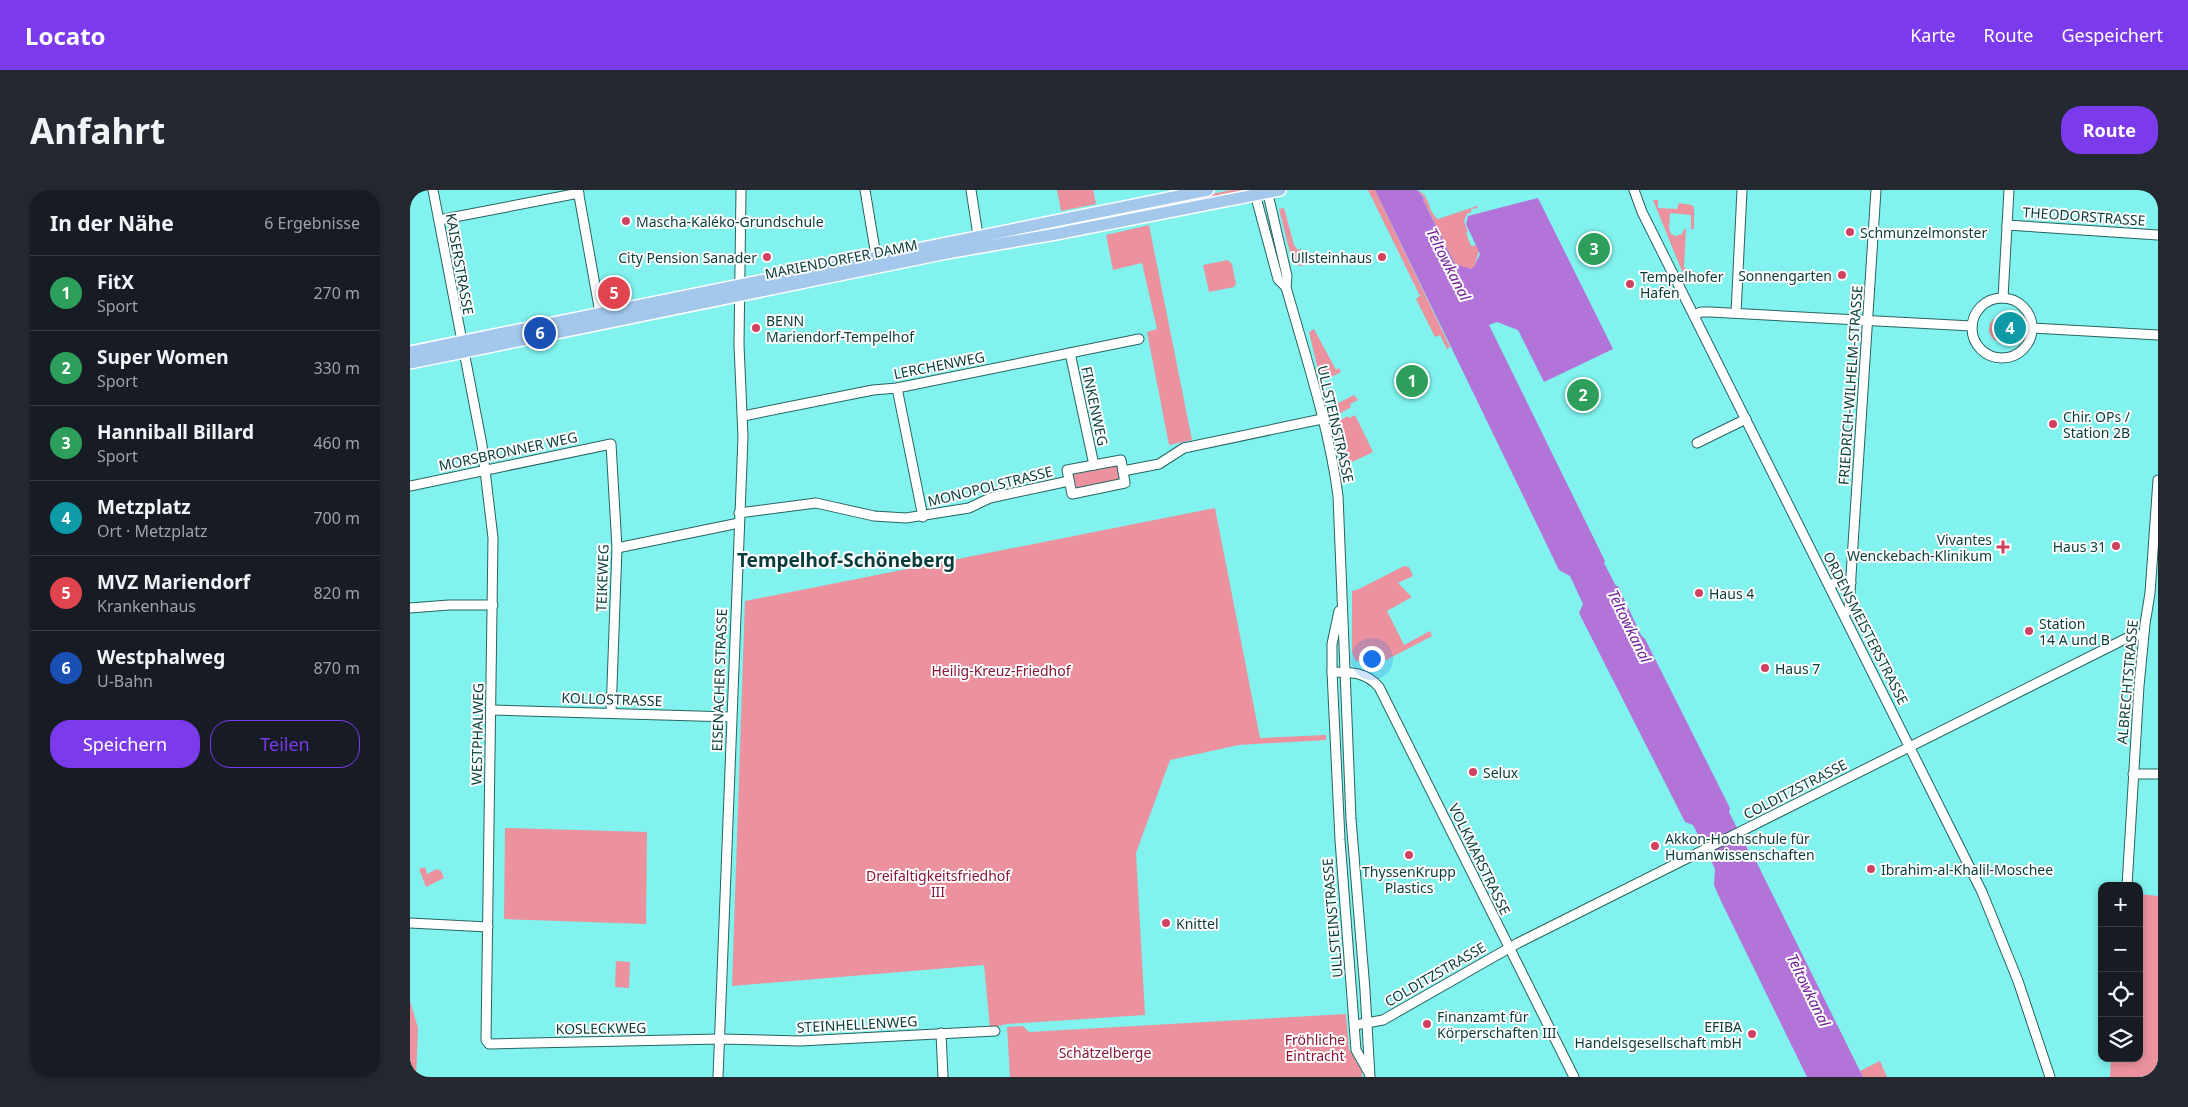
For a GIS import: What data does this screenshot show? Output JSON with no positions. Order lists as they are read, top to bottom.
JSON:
{
  "streets": {
    "main road": ["MARIENDORFER DAMM"],
    "street": [
      "THEODORSTRASSE",
      "KAISERSTRASSE",
      "LERCHENWEG",
      "FRIEDRICH-WILHELM-STRASSE",
      "FINKENWEG",
      "ULLSTEINSTRASSE",
      "MORSBRONNER WEG",
      "MONOPOLSTRASSE",
      "TEIKEWEG",
      "ORDENSMEISTERSTRASSE",
      "EISENACHER STRASSE",
      "ALBRECHTSTRASSE",
      "KOLLOSTRASSE",
      "WESTPHALWEG",
      "COLDITZSTRASSE",
      "VOLKMARSTRASSE",
      "STEINHELLENWEG",
      "KOSLECKWEG"
    ]
  },
  "crossings": [
    ["MARIENDORFER DAMM", "KAISERSTRASSE"],
    ["MARIENDORFER DAMM", "ULLSTEINSTRASSE"],
    ["MARIENDORFER DAMM", "EISENACHER STRASSE"],
    ["MARIENDORFER DAMM", "WESTPHALWEG"],
    ["KAISERSTRASSE", "WESTPHALWEG"],
    ["LERCHENWEG", "FINKENWEG"],
    ["LERCHENWEG", "EISENACHER STRASSE"],
    ["FRIEDRICH-WILHELM-STRASSE", "ORDENSMEISTERSTRASSE"],
    ["FINKENWEG", "MONOPOLSTRASSE"],
    ["ULLSTEINSTRASSE", "COLDITZSTRASSE"],
    ["ULLSTEINSTRASSE", "VOLKMARSTRASSE"],
    ["MORSBRONNER WEG", "TEIKEWEG"],
    ["MORSBRONNER WEG", "WESTPHALWEG"],
    ["MONOPOLSTRASSE", "EISENACHER STRASSE"],
    ["TEIKEWEG", "KOLLOSTRASSE"],
    ["ORDENSMEISTERSTRASSE", "COLDITZSTRASSE"],
    ["EISENACHER STRASSE", "KOLLOSTRASSE"],
    ["EISENACHER STRASSE", "STEINHELLENWEG"],
    ["EISENACHER STRASSE", "KOSLECKWEG"],
    ["ALBRECHTSTRASSE", "COLDITZSTRASSE"],
    ["KOLLOSTRASSE", "WESTPHALWEG"],
    ["WESTPHALWEG", "KOSLECKWEG"],
    ["COLDITZSTRASSE", "VOLKMARSTRASSE"],
    ["STEINHELLENWEG", "KOSLECKWEG"]
  ],
  "districts": ["Tempelhof-Schöneberg"],
  "water": ["Teltowkanal"],
  "parks": [
    "Heilig-Kreuz-Friedhof",
    "Dreifaltigkeitsfriedhof III",
    "Fröhliche Eintracht",
    "Schätzelberge"
  ],
  "places": {
    "other": [
      "Mascha-Kaléko-Grundschule",
      "Schmunzelmonster",
      "City Pension Sanader",
      "Ullsteinhaus",
      "Sonnengarten",
      "Tempelhofer Hafen",
      "BENN Mariendorf-Tempelhof",
      "Chir. OPs / Station 2B",
      "Haus 31",
      "Haus 4",
      "Station 14 A und B",
      "Haus 7",
      "Selux",
      "Akkon-Hochschule für Humanwissenschaften",
      "ThyssenKrupp Plastics",
      "Ibrahim-al-Khalil-Moschee",
      "Knittel",
      "Finanzamt für Körperschaften III",
      "EFIBA Handelsgesellschaft mbH"
    ],
    "health": ["Vivantes Wenckebach-Klinikum"]
  },
  "page": {
    "header": "Locato",
    "nav": ["Karte", "Route", "Gespeichert"],
    "buttons": [
      "Route",
      ["Speichern", "Teilen"]
    ],
    "title": "Anfahrt",
    "heading": ["In der Nähe", "6 Ergebnisse"],
    "pins": [
      "3",
      "5",
      "4",
      "6",
      "1",
      "2"
    ],
    "list": [
      {
        "mark": "1",
        "name": "FitX",
        "note": "Sport",
        "value": "270 m"
      },
      {
        "mark": "2",
        "name": "Super Women",
        "note": "Sport",
        "value": "330 m"
      },
      {
        "mark": "3",
        "name": "Hanniball Billard",
        "note": "Sport",
        "value": "460 m"
      },
      {
        "mark": "4",
        "name": "Metzplatz",
        "note": "Ort · Metzplatz",
        "value": "700 m"
      },
      {
        "mark": "5",
        "name": "MVZ Mariendorf",
        "note": "Krankenhaus",
        "value": "820 m"
      },
      {
        "mark": "6",
        "name": "Westphalweg",
        "note": "U-Bahn",
        "value": "870 m"
      }
    ],
    "map_buttons": ["+", "−"]
  }
}
